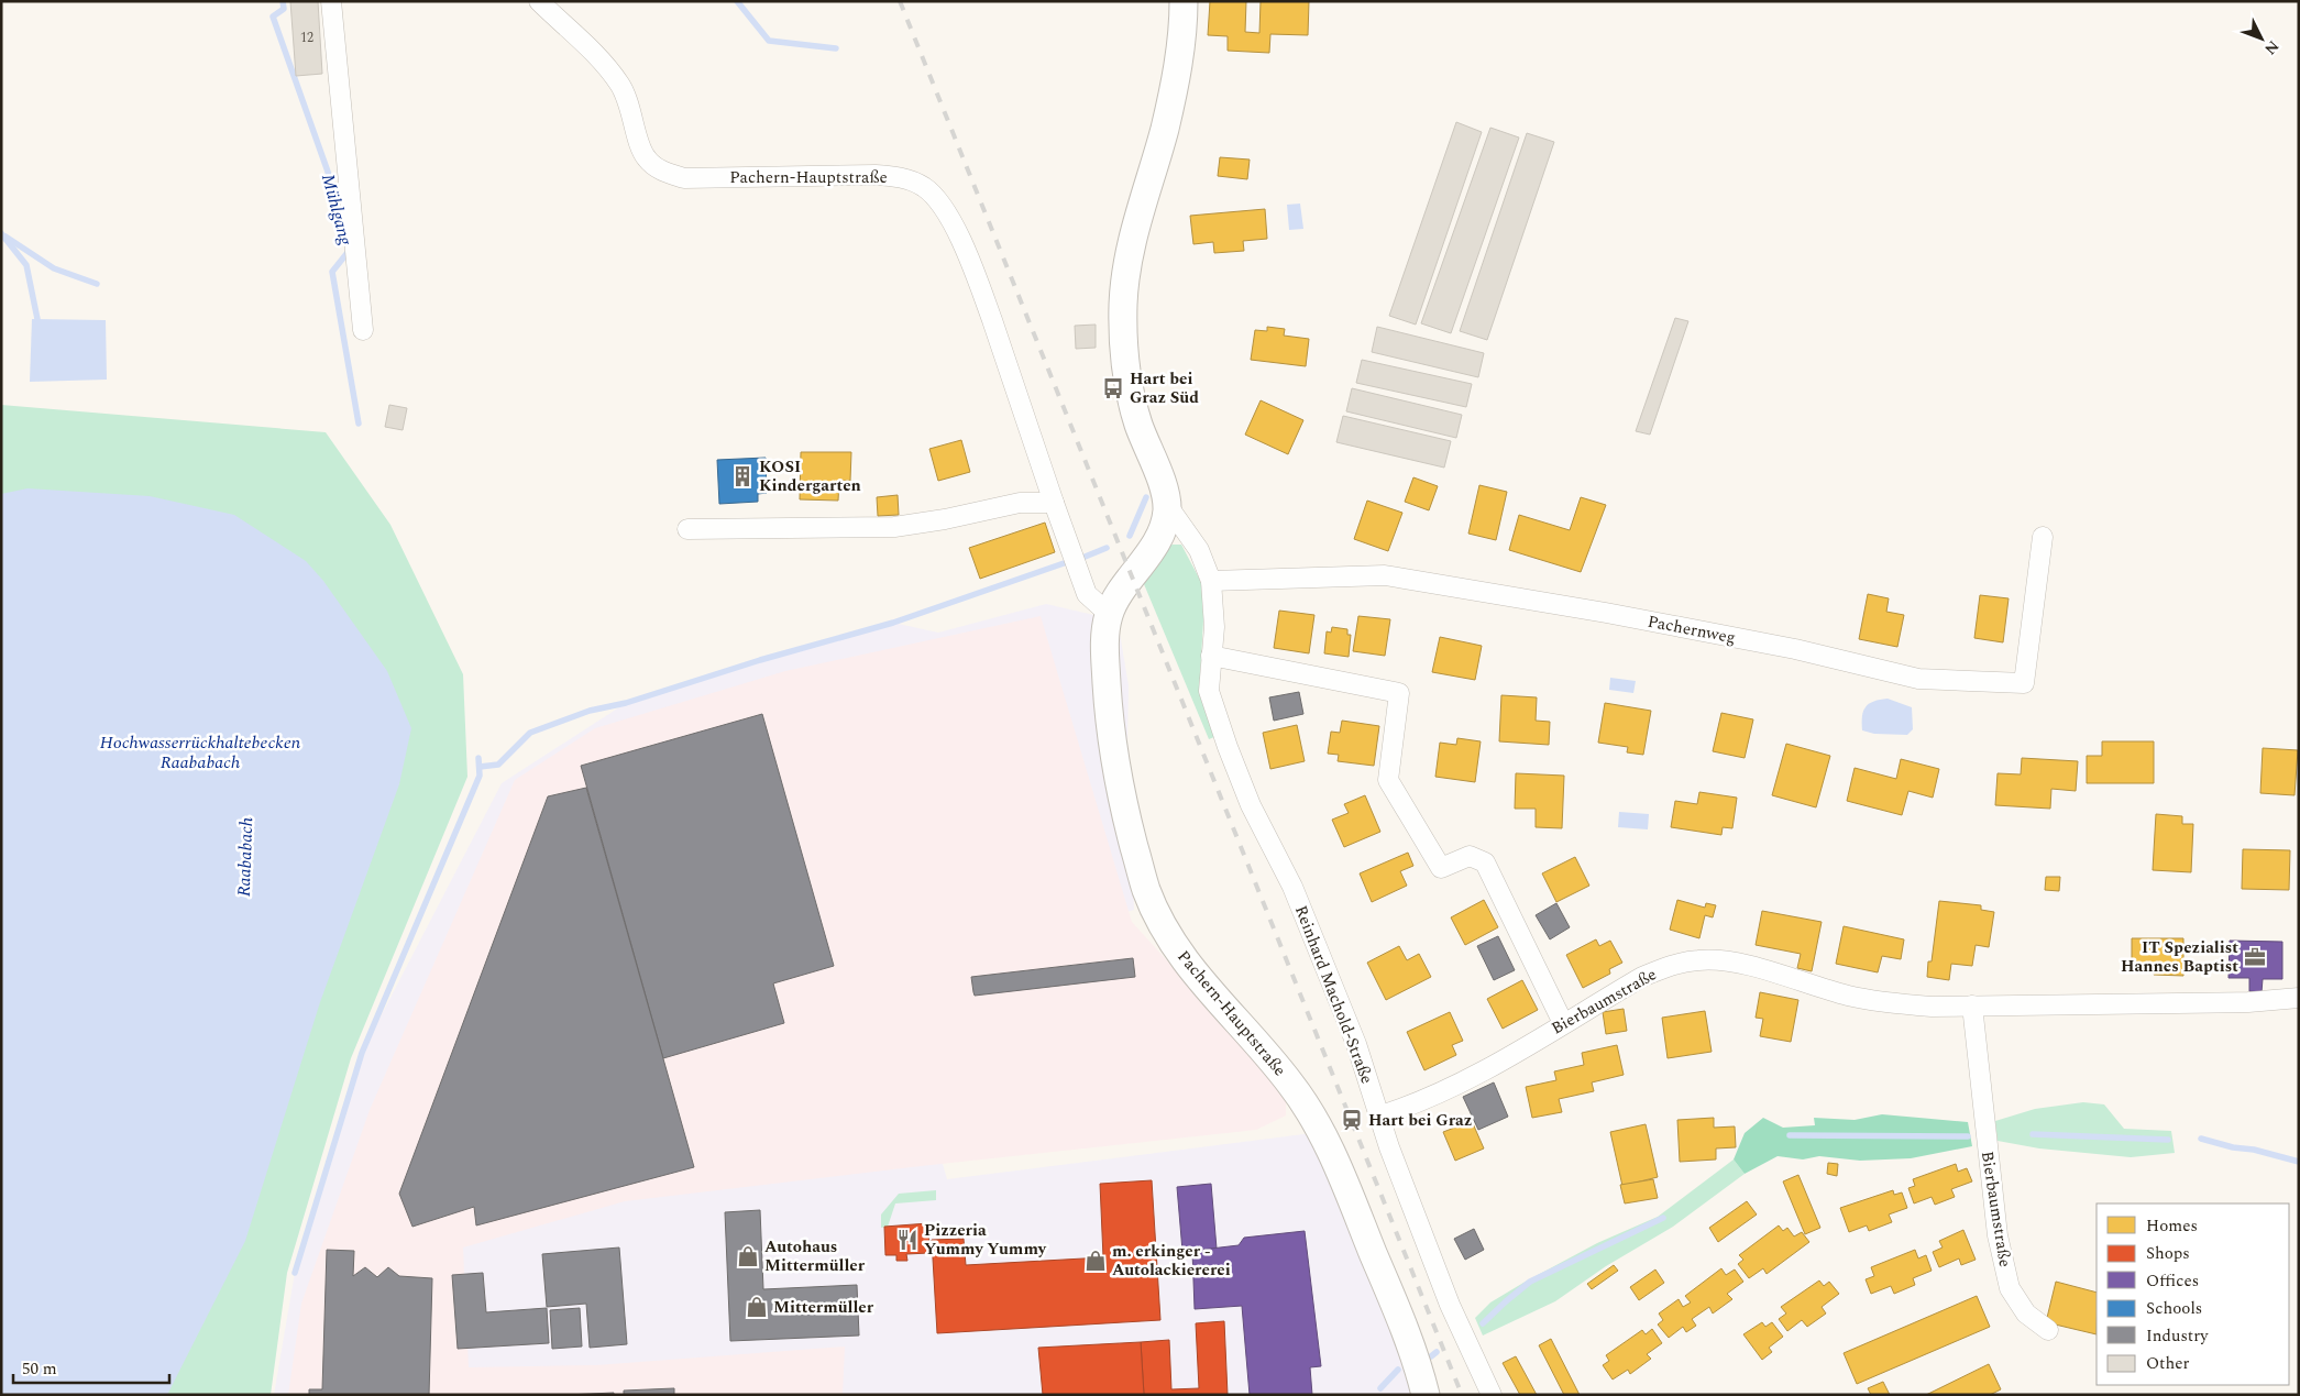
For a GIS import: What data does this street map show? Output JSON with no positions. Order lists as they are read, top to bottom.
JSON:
{
  "streets": {
    "main road": ["Pachern-Hauptstraße"],
    "street": ["Pachernweg", "Reinhard Machold-Straße", "Bierbaumstraße"]
  },
  "crossings": [
    ["Pachern-Hauptstraße", "Reinhard Machold-Straße"],
    ["Pachernweg", "Reinhard Machold-Straße"],
    ["Reinhard Machold-Straße", "Bierbaumstraße"]
  ],
  "water": ["Mühlgang", "Hochwasserrückhaltebecken Raababach", "Raababach"],
  "places": {
    "bus stop": ["Hart bei Graz Süd"],
    "building": ["KOSI Kindergarten"],
    "office": ["IT Spezialist Hannes Baptist"],
    "station": ["Hart bei Graz"],
    "restaurant": ["Pizzeria Yummy Yummy"],
    "shop": ["Autohaus Mittermüller", "m. erkinger - Autolackiererei", "Mittermüller"]
  },
  "house_numbers": ["12"],
  "legend": [
    "Homes",
    "Shops",
    "Offices",
    "Schools",
    "Industry",
    "Other"
  ],
  "scale_bar": "50 m",
  "north": "bottom right"
}
